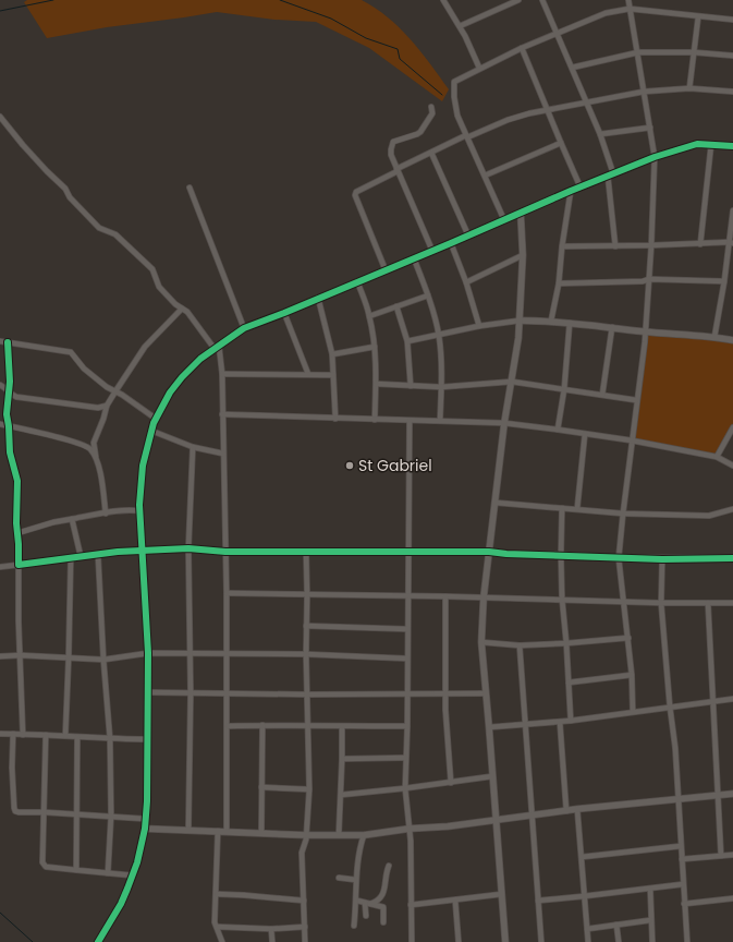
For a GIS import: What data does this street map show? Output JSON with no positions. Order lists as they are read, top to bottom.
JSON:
{
  "places": ["St Gabriel"]
}
